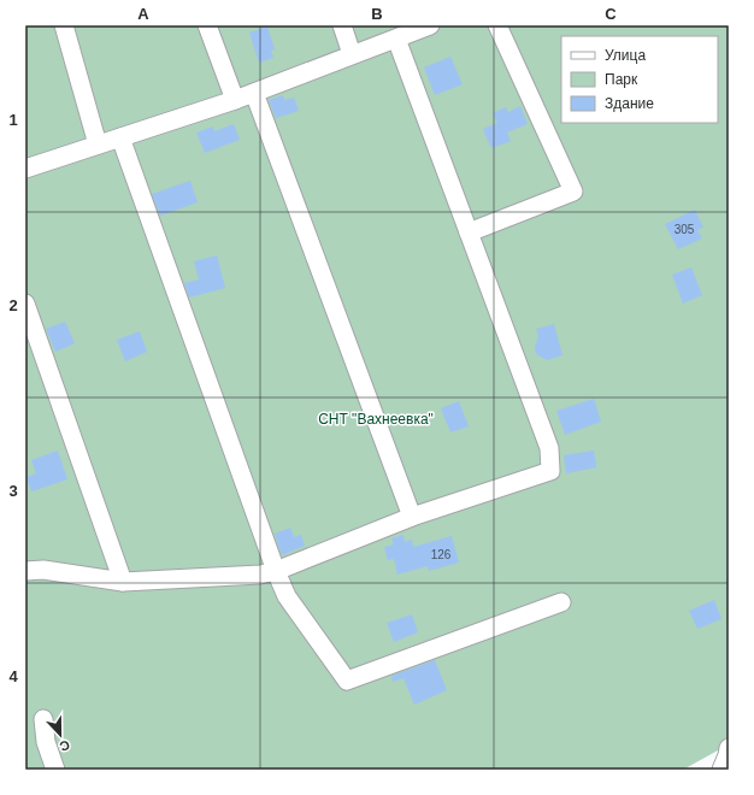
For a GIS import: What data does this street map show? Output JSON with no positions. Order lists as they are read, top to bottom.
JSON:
{
  "parks": ["СНТ \"Вахнеевка\""],
  "house_numbers": ["305", "126"],
  "legend": ["Улица", "Парк", "Здание"],
  "north": "bottom",
  "grid": {
    "columns": ["A", "B", "C"],
    "rows": [
      "1",
      "2",
      "3",
      "4"
    ]
  }
}
